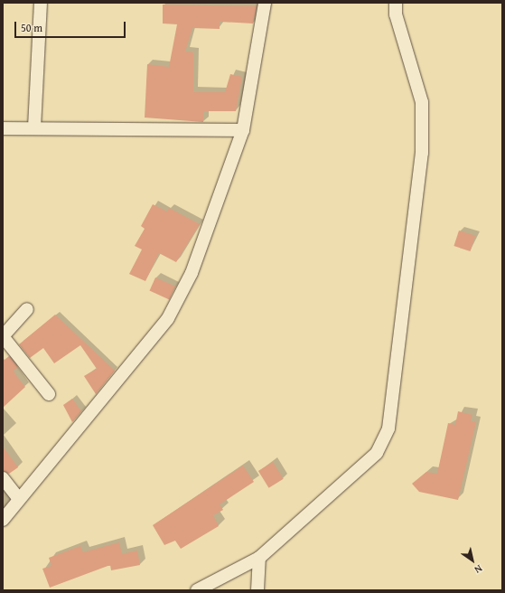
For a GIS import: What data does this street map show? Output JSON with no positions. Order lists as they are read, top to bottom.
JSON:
{
  "scale_bar": "50 m",
  "north": "bottom right"
}
